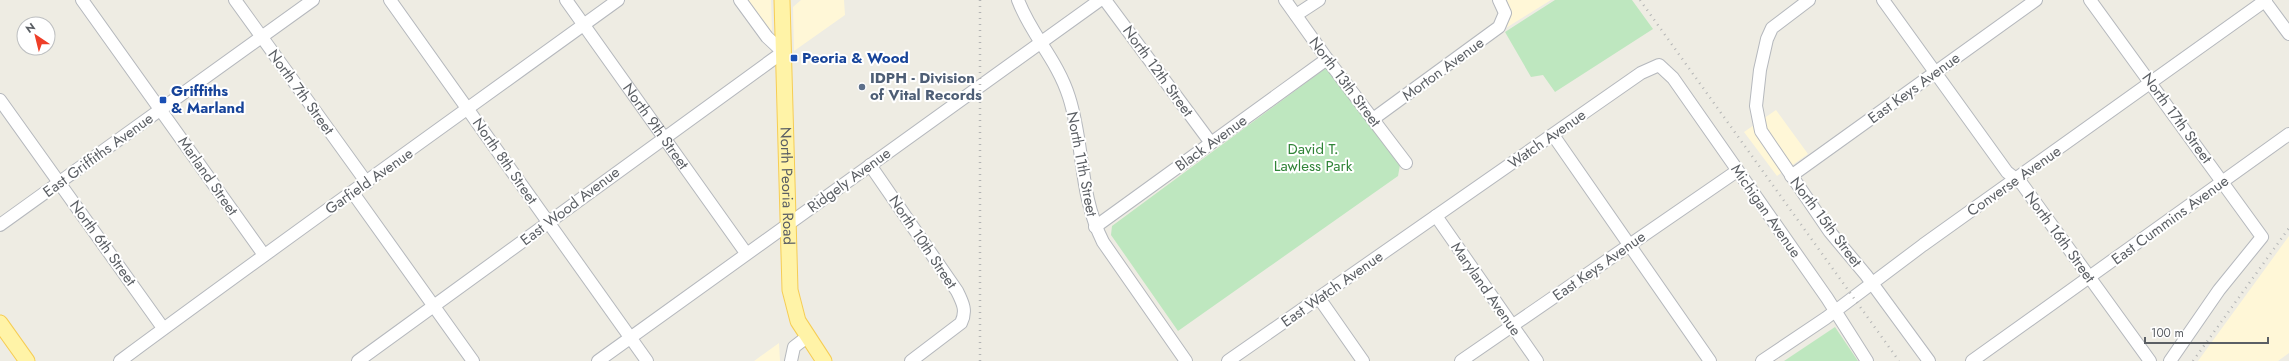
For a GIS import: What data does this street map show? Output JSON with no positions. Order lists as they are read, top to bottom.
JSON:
{
  "streets": {
    "main road": ["North Peoria Road"],
    "street": [
      "Morton Avenue",
      "North 12th Street",
      "North 13th Street",
      "East Keys Avenue",
      "North 7th Street",
      "North 17th Street",
      "North 9th Street",
      "Watch Avenue",
      "Black Avenue",
      "East Griffiths Avenue",
      "North 8th Street",
      "North 11th Street",
      "Marland Street",
      "Ridgely Avenue",
      "Garfield Avenue",
      "Converse Avenue",
      "East Wood Avenue",
      "Michigan Avenue",
      "East Cummins Avenue",
      "North 15th Street",
      "North 16th Street",
      "North 10th Street",
      "North 6th Street",
      "East Watch Avenue",
      "Maryland Avenue"
    ]
  },
  "crossings": [
    ["Morton Avenue", "North 13th Street"],
    ["North 12th Street", "Black Avenue"],
    ["North 13th Street", "Black Avenue"],
    ["East Keys Avenue", "Michigan Avenue"],
    ["East Keys Avenue", "North 15th Street"],
    ["East Keys Avenue", "North 16th Street"],
    ["East Keys Avenue", "Maryland Avenue"],
    ["North 7th Street", "East Griffiths Avenue"],
    ["North 7th Street", "Garfield Avenue"],
    ["North 17th Street", "Converse Avenue"],
    ["North 17th Street", "East Cummins Avenue"],
    ["North 9th Street", "Ridgely Avenue"],
    ["North 9th Street", "Garfield Avenue"],
    ["North 9th Street", "East Wood Avenue"],
    ["Watch Avenue", "Michigan Avenue"],
    ["Watch Avenue", "East Watch Avenue"],
    ["Watch Avenue", "Maryland Avenue"],
    ["Black Avenue", "North 11th Street"],
    ["East Griffiths Avenue", "Marland Street"],
    ["East Griffiths Avenue", "North 6th Street"],
    ["North 8th Street", "Ridgely Avenue"],
    ["North 8th Street", "Garfield Avenue"],
    ["North 8th Street", "East Wood Avenue"],
    ["North 11th Street", "Ridgely Avenue"],
    ["Marland Street", "Garfield Avenue"],
    ["Ridgely Avenue", "North Peoria Road"],
    ["Ridgely Avenue", "North 10th Street"],
    ["Garfield Avenue", "North 6th Street"],
    ["Converse Avenue", "Michigan Avenue"],
    ["Converse Avenue", "North 15th Street"],
    ["Converse Avenue", "North 16th Street"],
    ["North Peoria Road", "East Wood Avenue"],
    ["East Cummins Avenue", "North 16th Street"],
    ["East Watch Avenue", "Maryland Avenue"]
  ],
  "parks": ["David T. Lawless Park"],
  "places": {
    "transit": ["Peoria & Wood", "Griffiths & Marland"],
    "other": ["IDPH - Division of Vital Records"]
  },
  "scale_bar": "100 m",
  "north": "top left"
}
